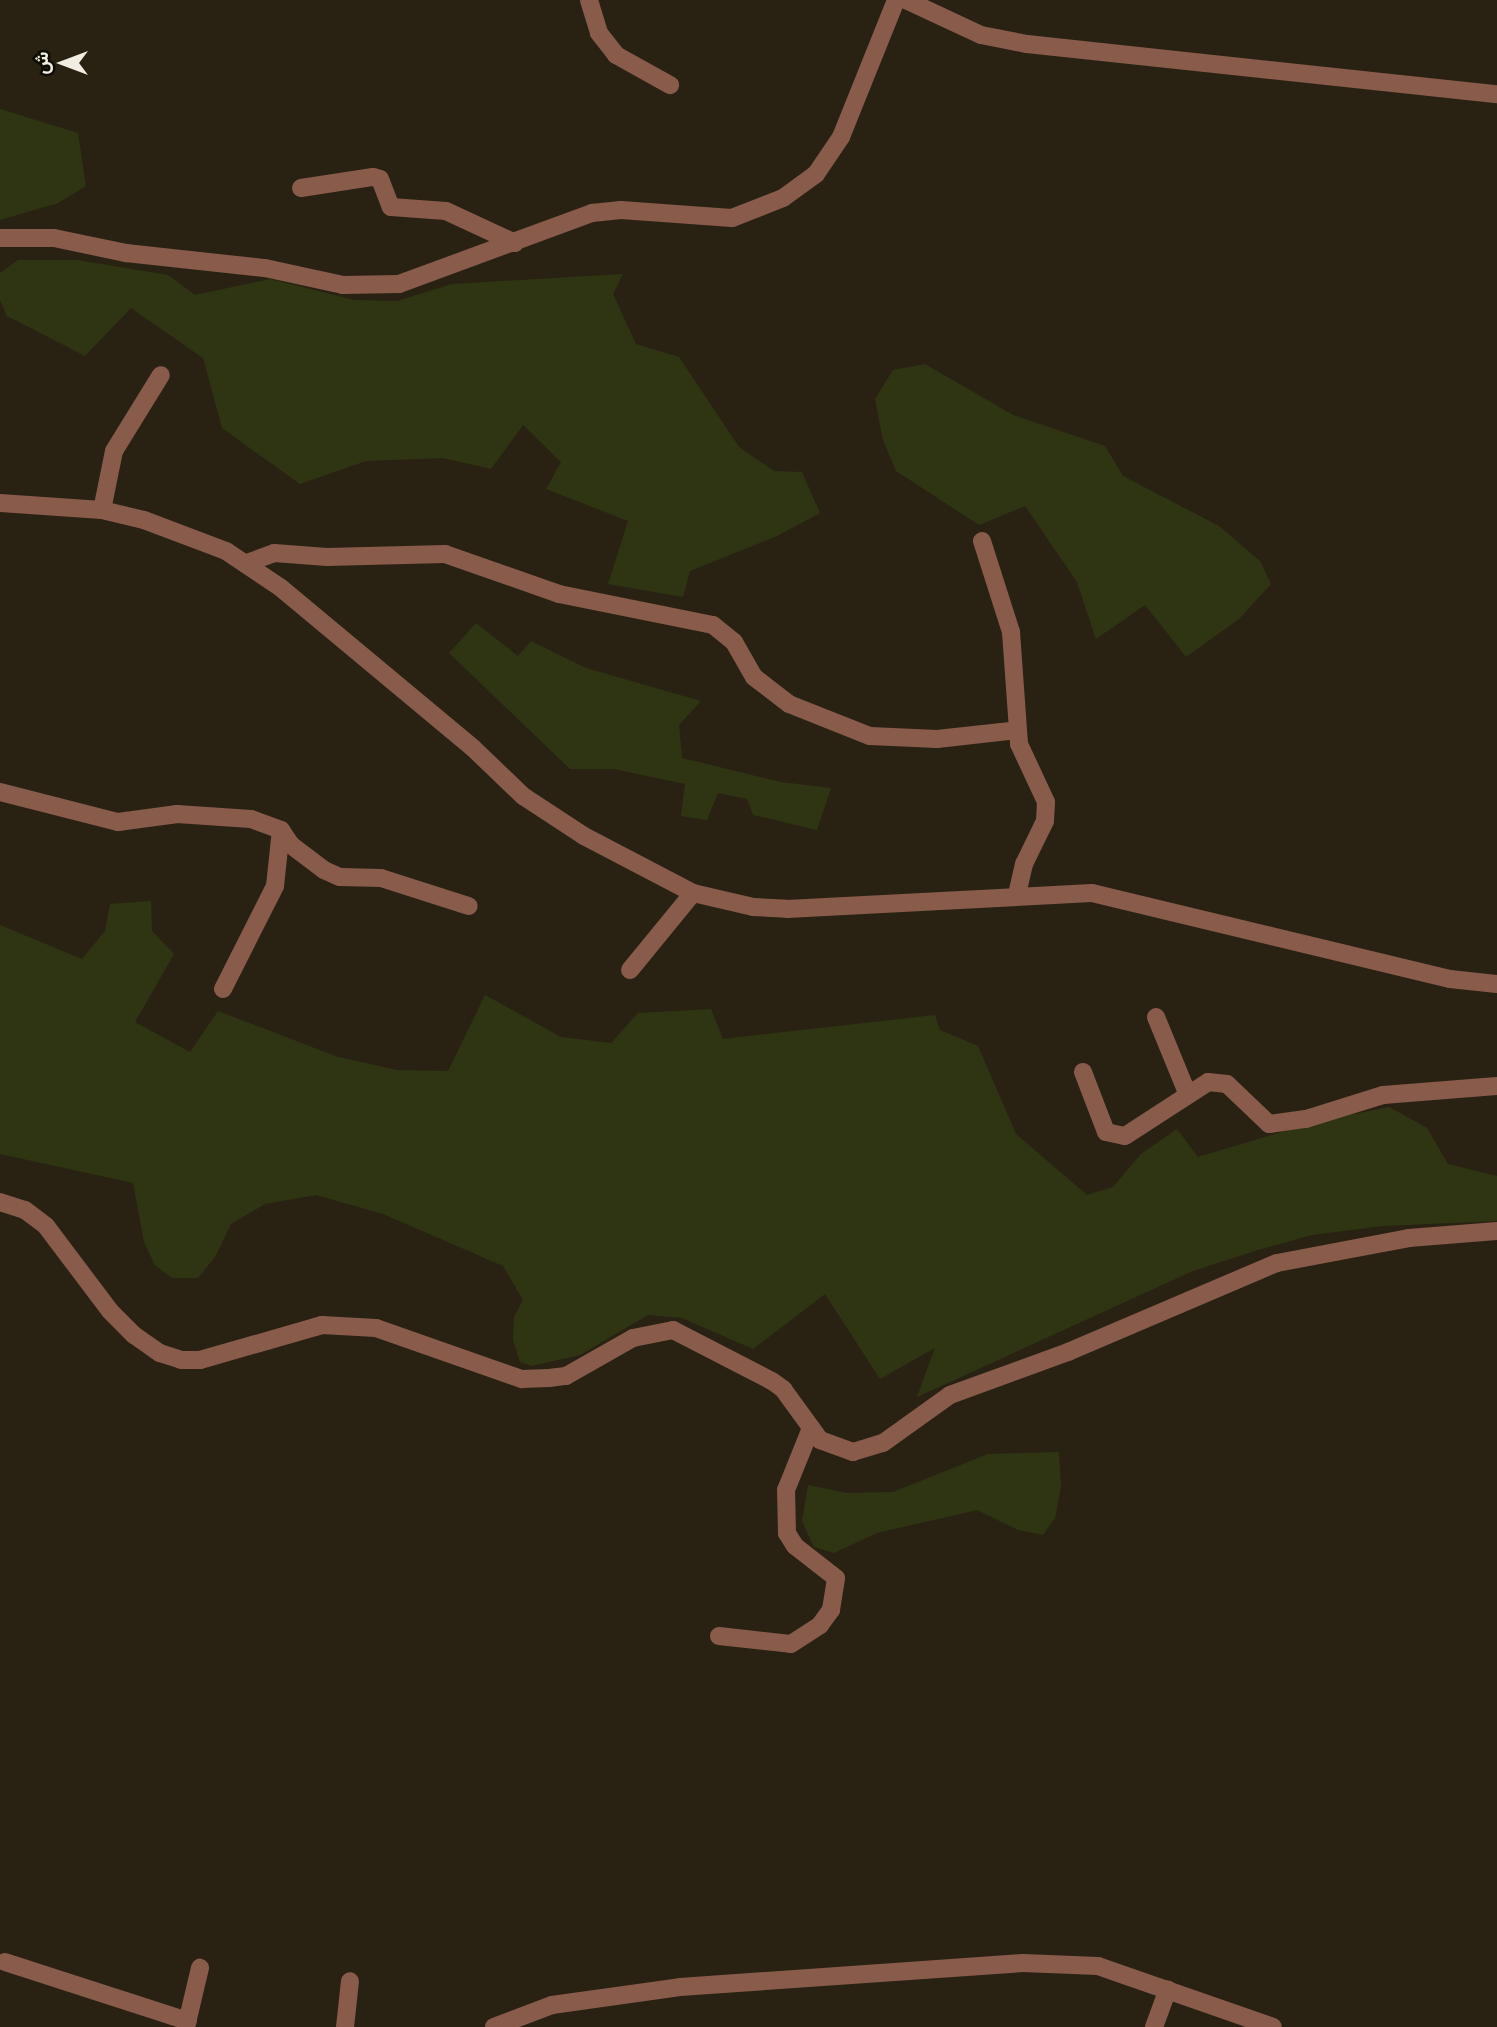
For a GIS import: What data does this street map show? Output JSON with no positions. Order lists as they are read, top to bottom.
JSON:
{
  "north": "left"
}
